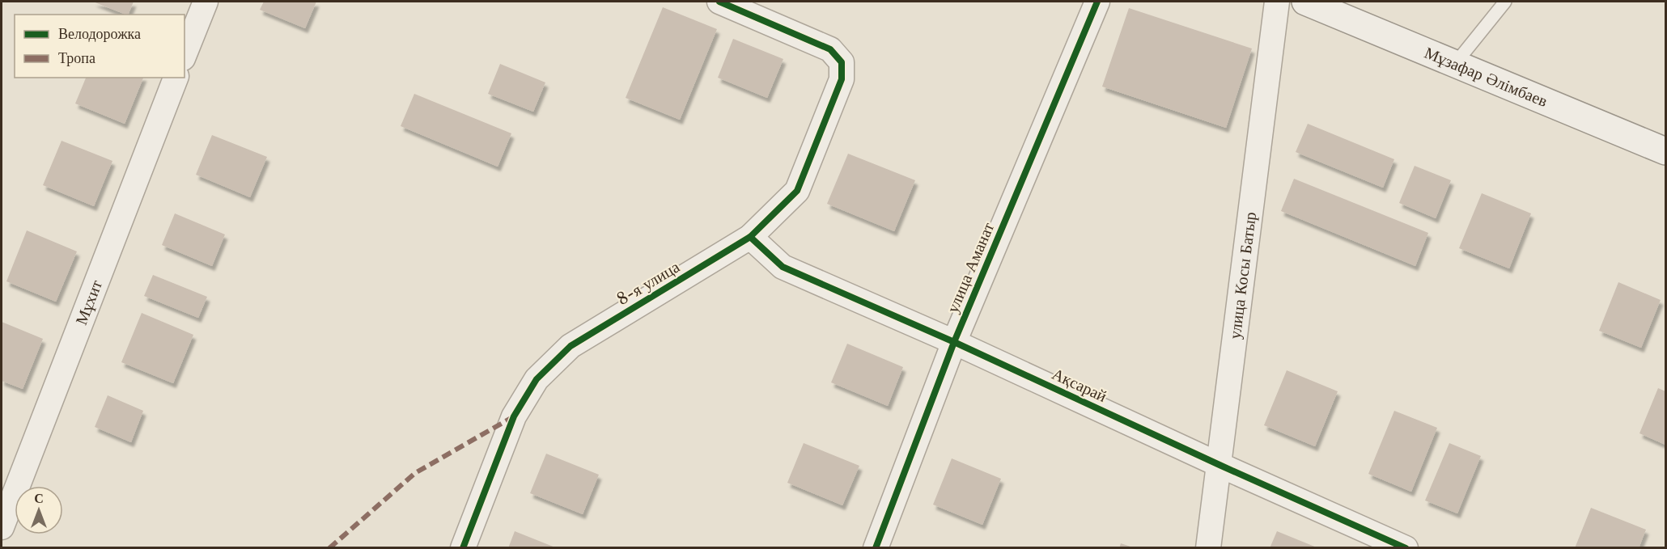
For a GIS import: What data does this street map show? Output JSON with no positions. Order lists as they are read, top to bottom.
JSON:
{
  "streets": {
    "street": [
      "Мұзафар Әлімбаев",
      "улица Аманат",
      "улица Косы Батыр",
      "8-я улица",
      "Мұхит",
      "Ақсарай"
    ]
  },
  "crossings": [
    ["улица Аманат", "Ақсарай"],
    ["улица Косы Батыр", "Ақсарай"],
    ["8-я улица", "Ақсарай"]
  ],
  "legend": ["Велодорожка", "Тропа"],
  "north": "top"
}
